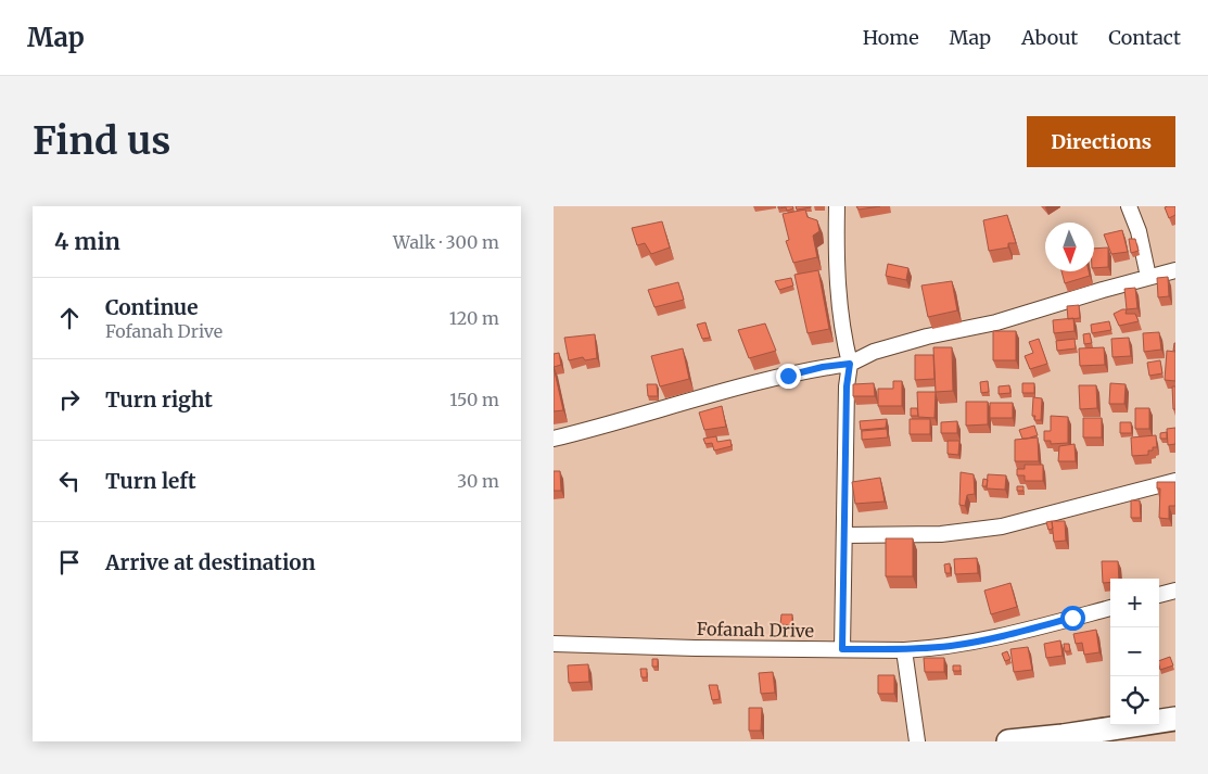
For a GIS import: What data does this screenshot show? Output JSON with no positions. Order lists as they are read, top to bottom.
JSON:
{
  "streets": {
    "street": ["Fofanah Drive"]
  },
  "north": "bottom",
  "page": {
    "header": "Map",
    "nav": [
      "Home",
      "Map",
      "About",
      "Contact"
    ],
    "buttons": "Directions",
    "title": "Find us",
    "heading": ["4 min", "Walk · 300 m"],
    "list": [
      ["Continue", "Fofanah Drive", "120 m"],
      ["Turn right", "150 m"],
      ["Turn left", "30 m"],
      "Arrive at destination"
    ],
    "map_buttons": ["+", "−"]
  }
}
